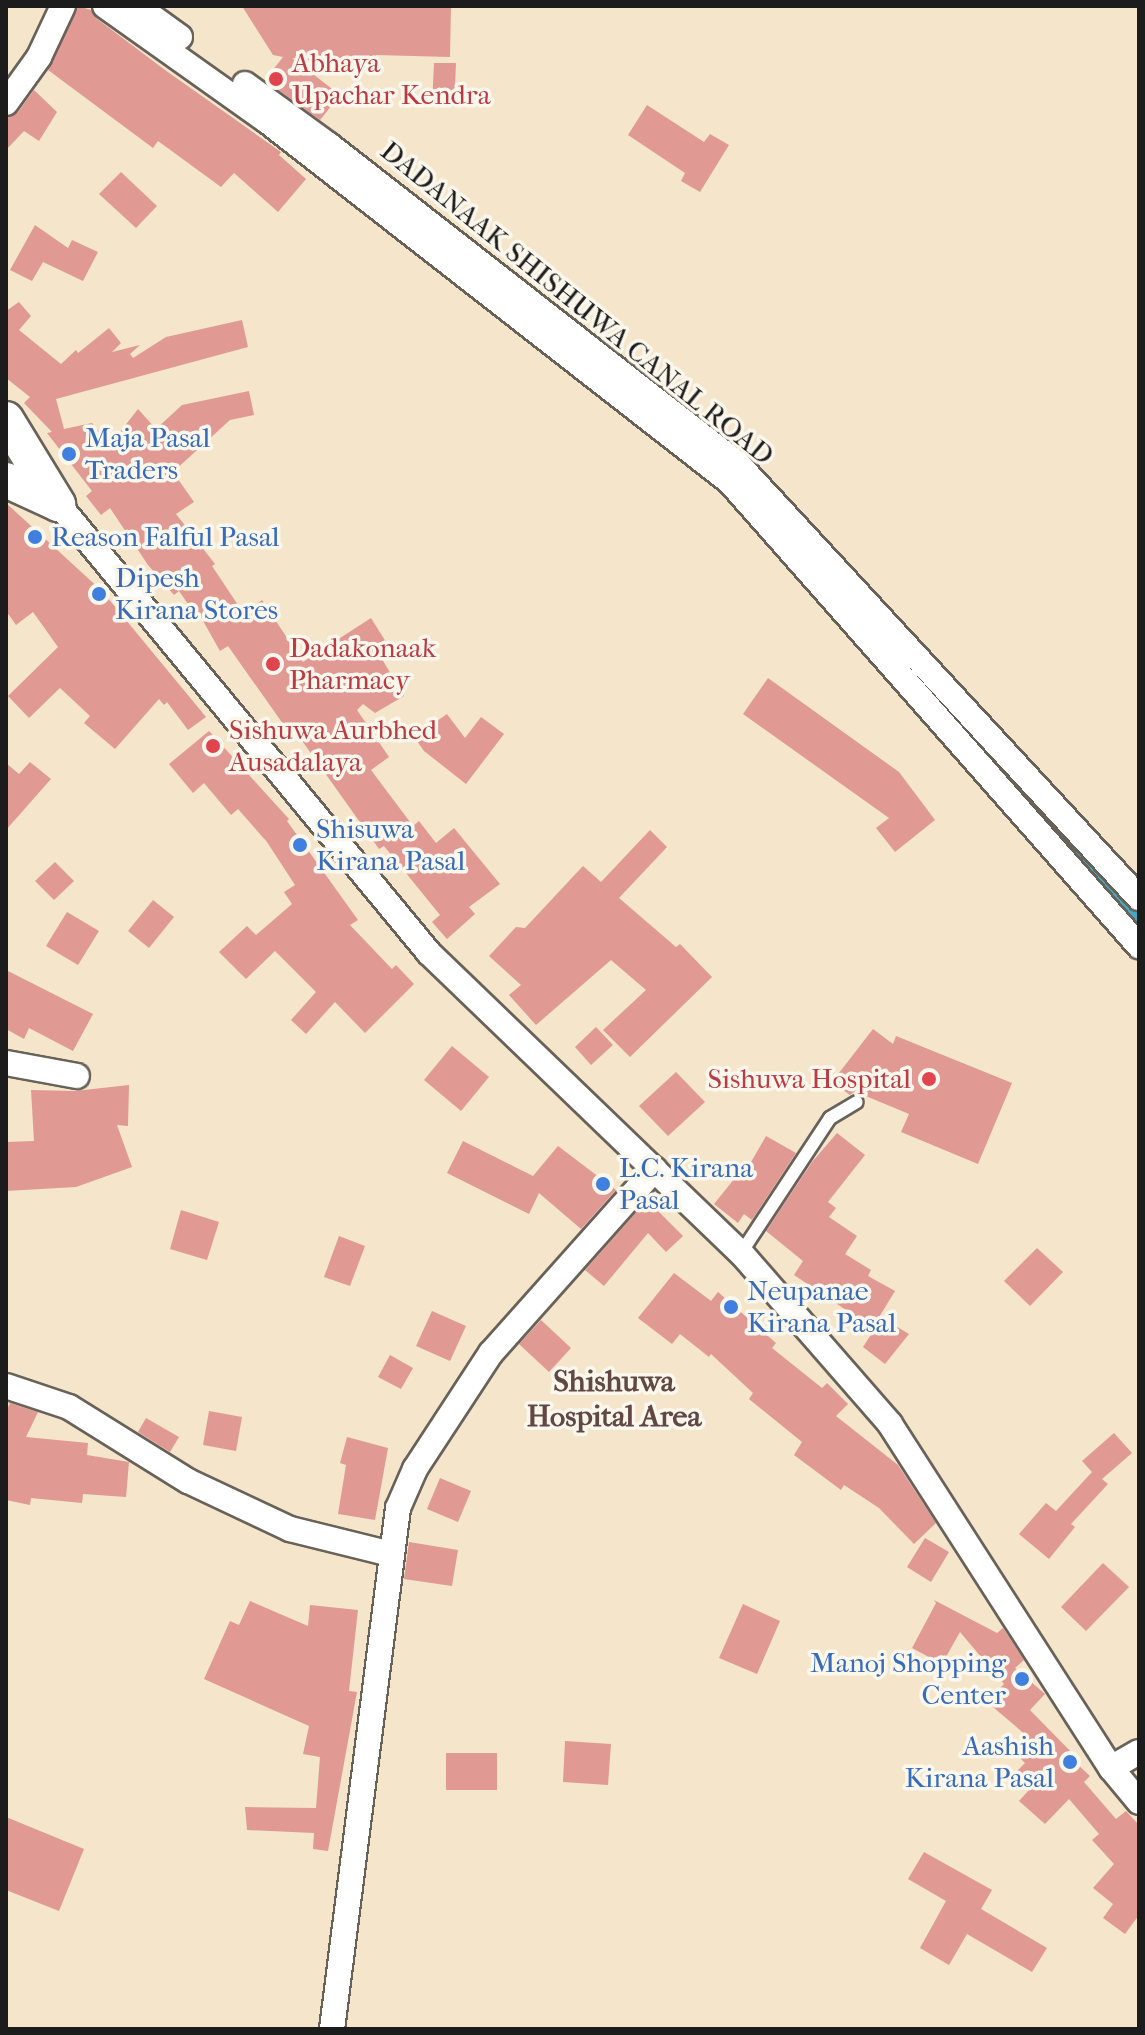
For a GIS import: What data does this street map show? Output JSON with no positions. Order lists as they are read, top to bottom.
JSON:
{
  "streets": {
    "street": ["DADANAAK SHISHUWA CANAL ROAD"]
  },
  "districts": ["Shishuwa Hospital Area"],
  "places": [
    "Abhaya Upachar Kendra",
    "Maja Pasal Traders",
    "Reason Falful Pasal",
    "Dipesh Kirana Stores",
    "Dadakonaak Pharmacy",
    "Sishuwa Aurbhed Ausadalaya",
    "Shisuwa Kirana Pasal",
    "Sishuwa Hospital",
    "L.C. Kirana Pasal",
    "Neupanae Kirana Pasal",
    "Manoj Shopping Center",
    "Aashish Kirana Pasal"
  ]
}
